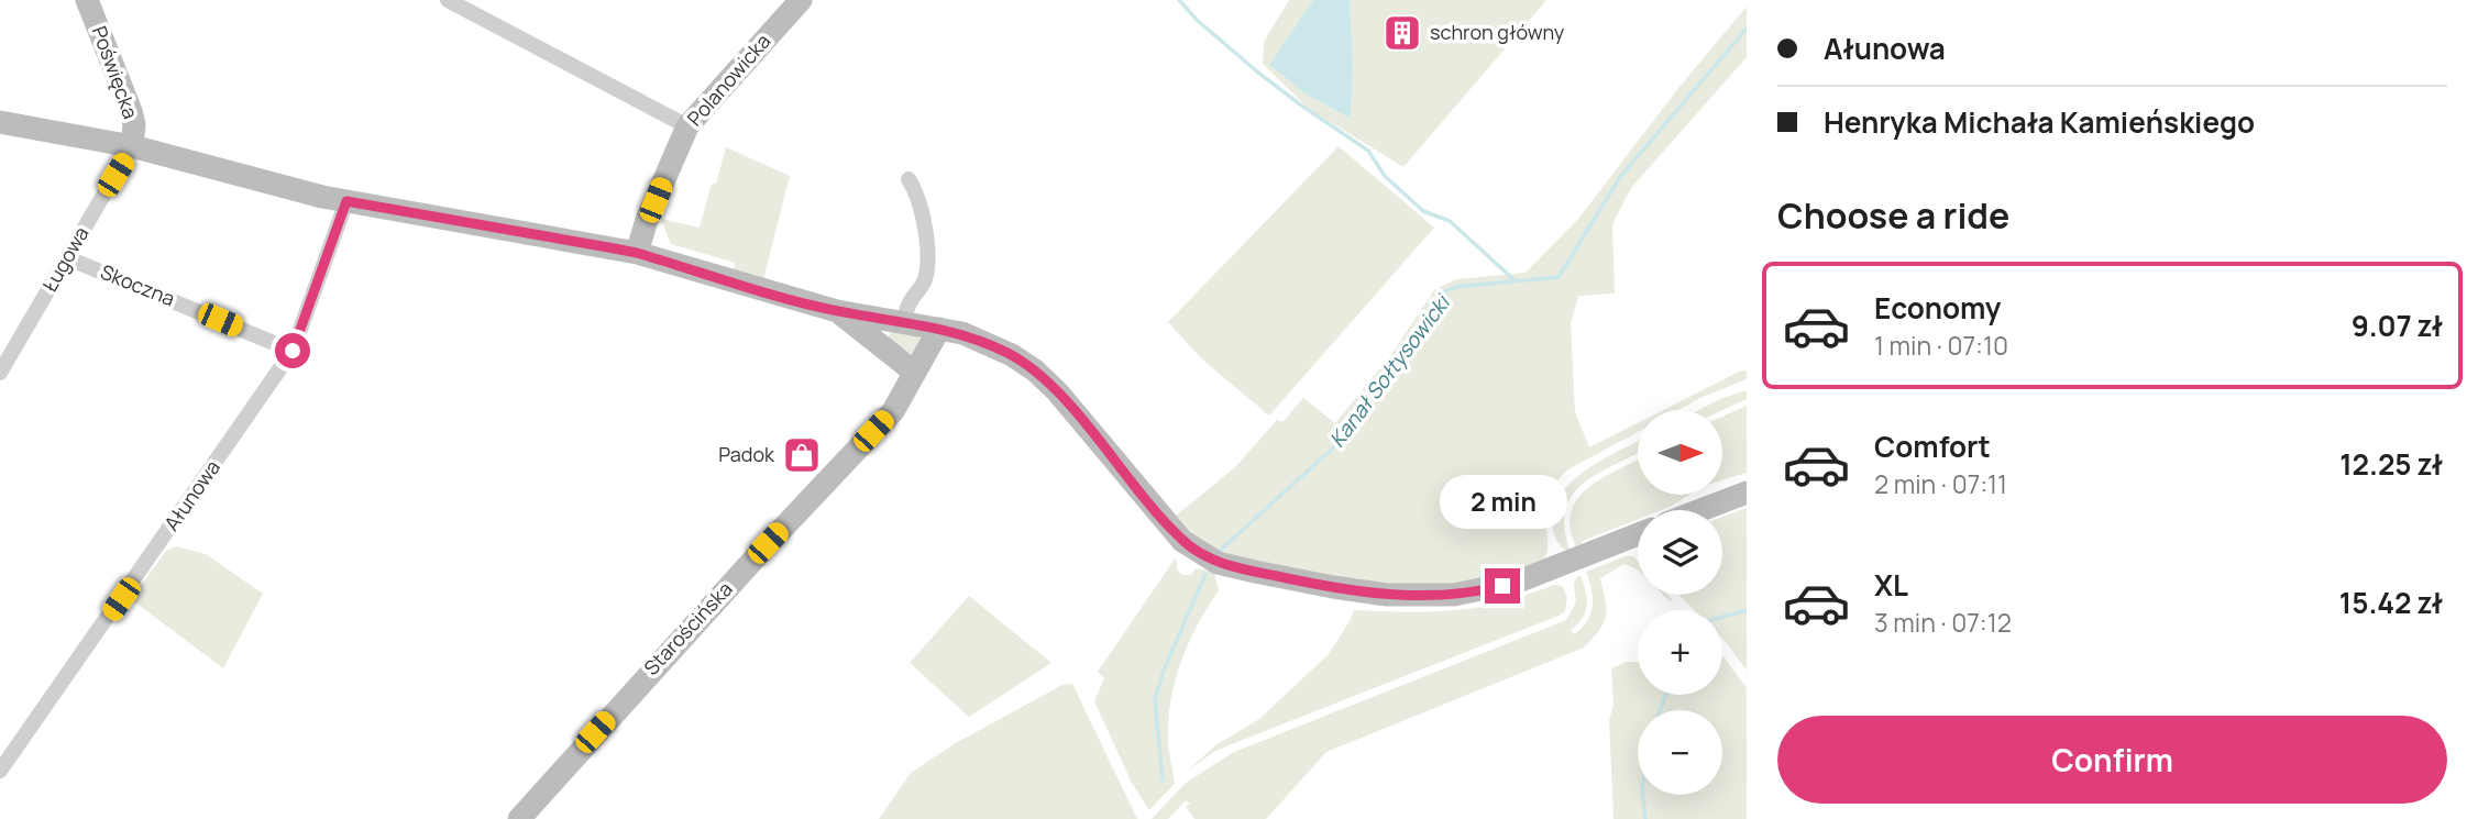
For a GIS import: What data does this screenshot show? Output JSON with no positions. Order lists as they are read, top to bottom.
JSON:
{
  "streets": {
    "street": [
      "Poświęcka",
      "Polanowicka",
      "Ługowa",
      "Skoczna",
      "Ałunowa",
      "Starościńska"
    ]
  },
  "crossings": [
    ["Poświęcka", "Ługowa"],
    ["Ługowa", "Skoczna"],
    ["Skoczna", "Ałunowa"]
  ],
  "water": ["Kanał Sołtysowicki"],
  "places": {
    "building": ["schron główny"],
    "shop": ["Padok"]
  },
  "north": "right",
  "page": {
    "banner": ["Ałunowa", "Henryka Michała Kamieńskiego"],
    "heading": "Choose a ride",
    "list": [
      {
        "name": "Economy",
        "note": "1 min · 07:10",
        "value": "9.07 zł"
      },
      {
        "name": "Comfort",
        "note": "2 min · 07:11",
        "value": "12.25 zł"
      },
      {
        "name": "XL",
        "note": "3 min · 07:12",
        "value": "15.42 zł"
      }
    ],
    "map_buttons": ["+", "−"],
    "bubble": "2 min",
    "buttons": "Confirm"
  }
}
